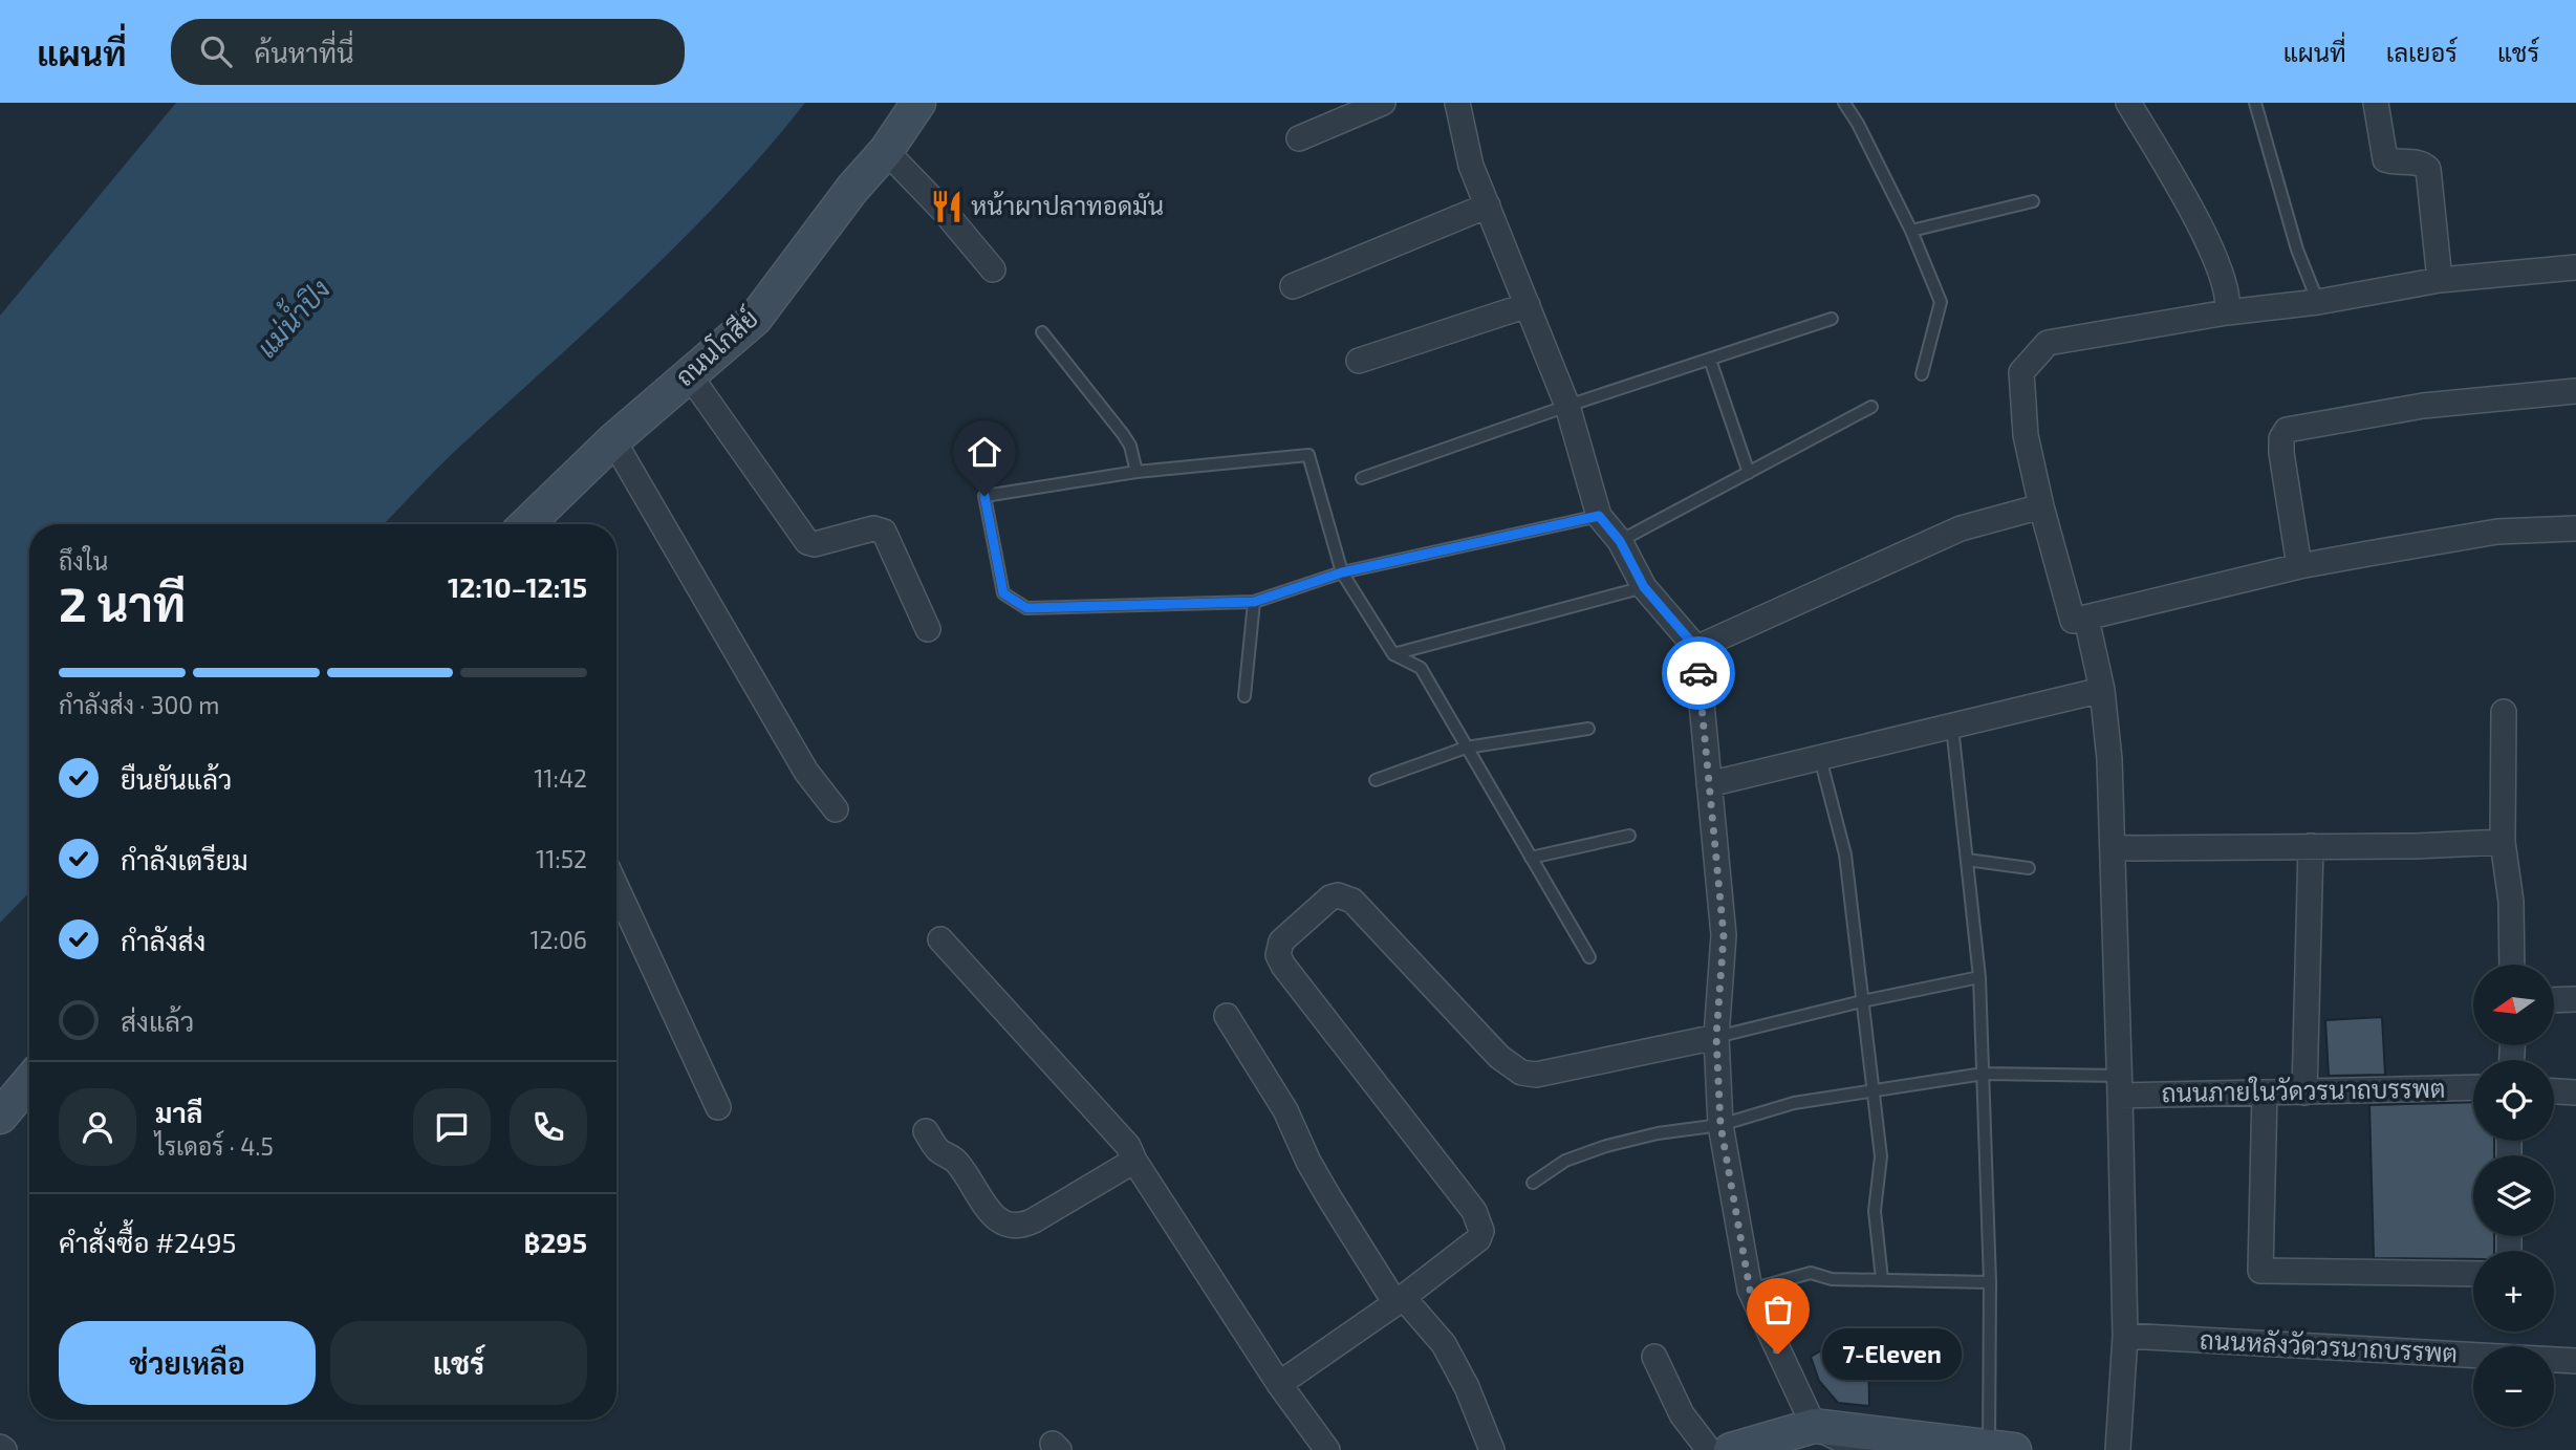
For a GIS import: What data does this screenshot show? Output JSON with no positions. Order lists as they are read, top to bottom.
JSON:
{
  "streets": {
    "street": ["ถนนโกสีย์", "ถนนภายในวัดวรนาถบรรพต", "ถนนหลังวัดวรนาถบรรพต"]
  },
  "water": ["แม่น้ำปิง"],
  "places": {
    "restaurant": ["หน้าผาปลาทอดมัน"],
    "other": ["7-Eleven"]
  },
  "north": "left",
  "page": {
    "header": "แผนที่",
    "search": "ค้นหาที่นี่",
    "nav": ["แผนที่", "เลเยอร์", "แชร์"],
    "heading": ["2 นาที", "ถึงใน", "12:10–12:15"],
    "panel": [
      "มาลี",
      "ไรเดอร์ · 4.5",
      "คำสั่งซื้อ #2495",
      "฿295"
    ],
    "bar": "กำลังส่ง · 300 m",
    "list": [
      ["ยืนยันแล้ว", "11:42"],
      ["กำลังเตรียม", "11:52"],
      ["กำลังส่ง", "12:06"],
      "ส่งแล้ว"
    ],
    "map_buttons": ["+", "−"],
    "buttons": ["ช่วยเหลือ", "แชร์"],
    "bubble": "7-Eleven"
  }
}
